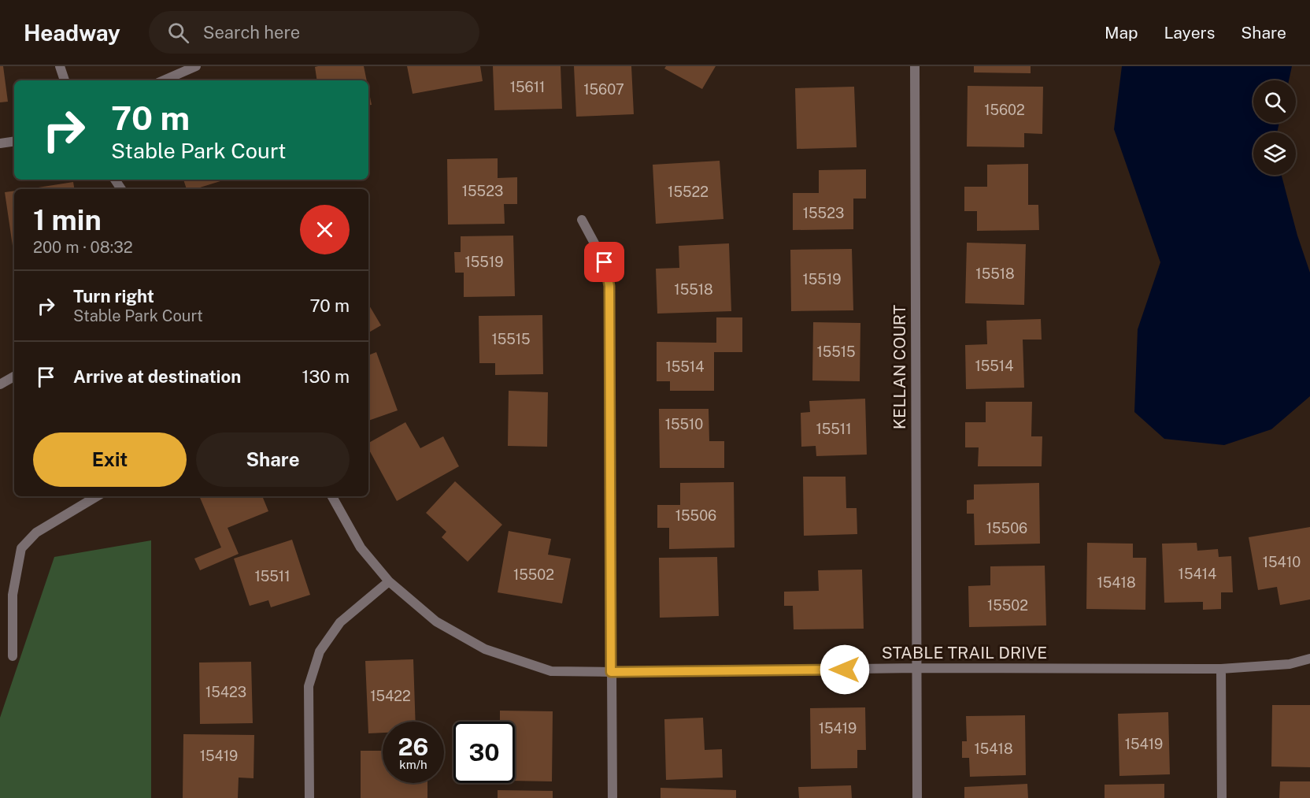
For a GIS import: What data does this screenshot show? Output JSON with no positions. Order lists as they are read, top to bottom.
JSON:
{
  "streets": {
    "street": ["KELLAN COURT", "STABLE TRAIL DRIVE"]
  },
  "crossings": [
    ["KELLAN COURT", "STABLE TRAIL DRIVE"]
  ],
  "house_numbers": [
    "15611",
    "15607",
    "15602",
    "15523",
    "15522",
    "15523",
    "15519",
    "15518",
    "15519",
    "15518",
    "15515",
    "15515",
    "15514",
    "15514",
    "15510",
    "15511",
    "15506",
    "15506",
    "15410",
    "15414",
    "15502",
    "15511",
    "15418",
    "15502",
    "15423",
    "15422",
    "15419",
    "15419",
    "15418",
    "15419"
  ],
  "page": {
    "header": "Headway",
    "search": "Search here",
    "nav": ["Map", "Layers", "Share"],
    "turn": ["70 m", "Stable Park Court"],
    "heading": ["1 min", "200 m · 08:32"],
    "list": [
      {
        "name": "Turn right",
        "note": "Stable Park Court",
        "value": "70 m"
      },
      {
        "name": "Arrive at destination",
        "value": "130 m"
      }
    ],
    "buttons": ["Exit", "Share"],
    "speed": "26 km/h",
    "limit": "30"
  }
}
